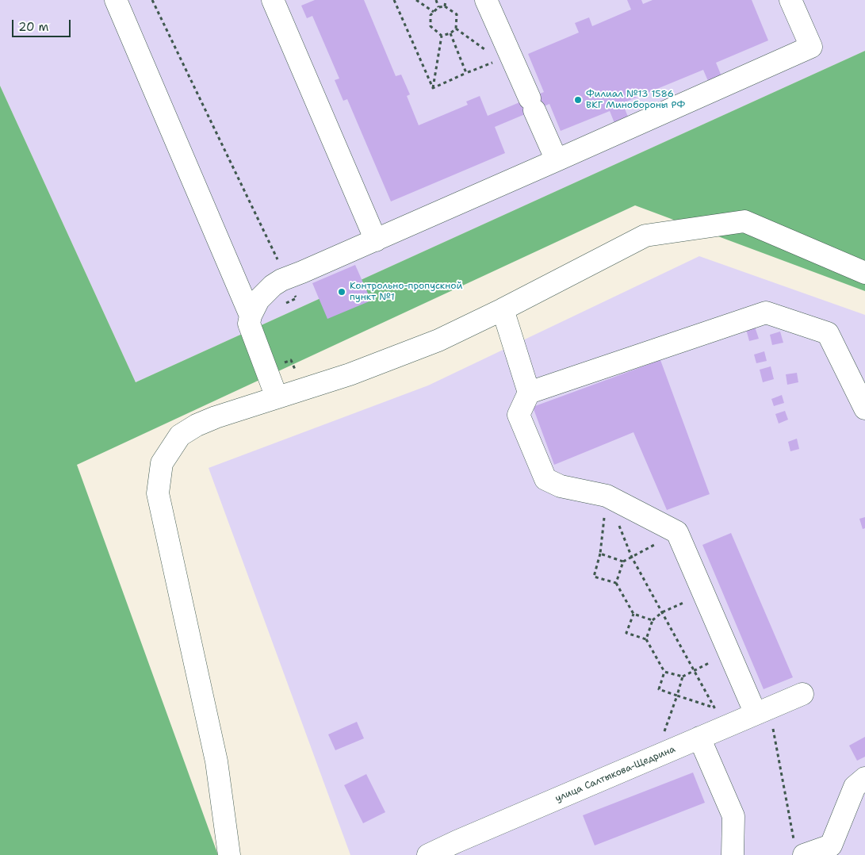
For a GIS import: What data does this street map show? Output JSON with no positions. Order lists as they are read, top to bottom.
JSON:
{
  "streets": {
    "street": ["улица Салтыкова-Щедрина"]
  },
  "places": ["Филиал №13 1586 ВКГ Минобороны РФ", "Контрольно-пропускной пункт №1"],
  "scale_bar": "20 m"
}
